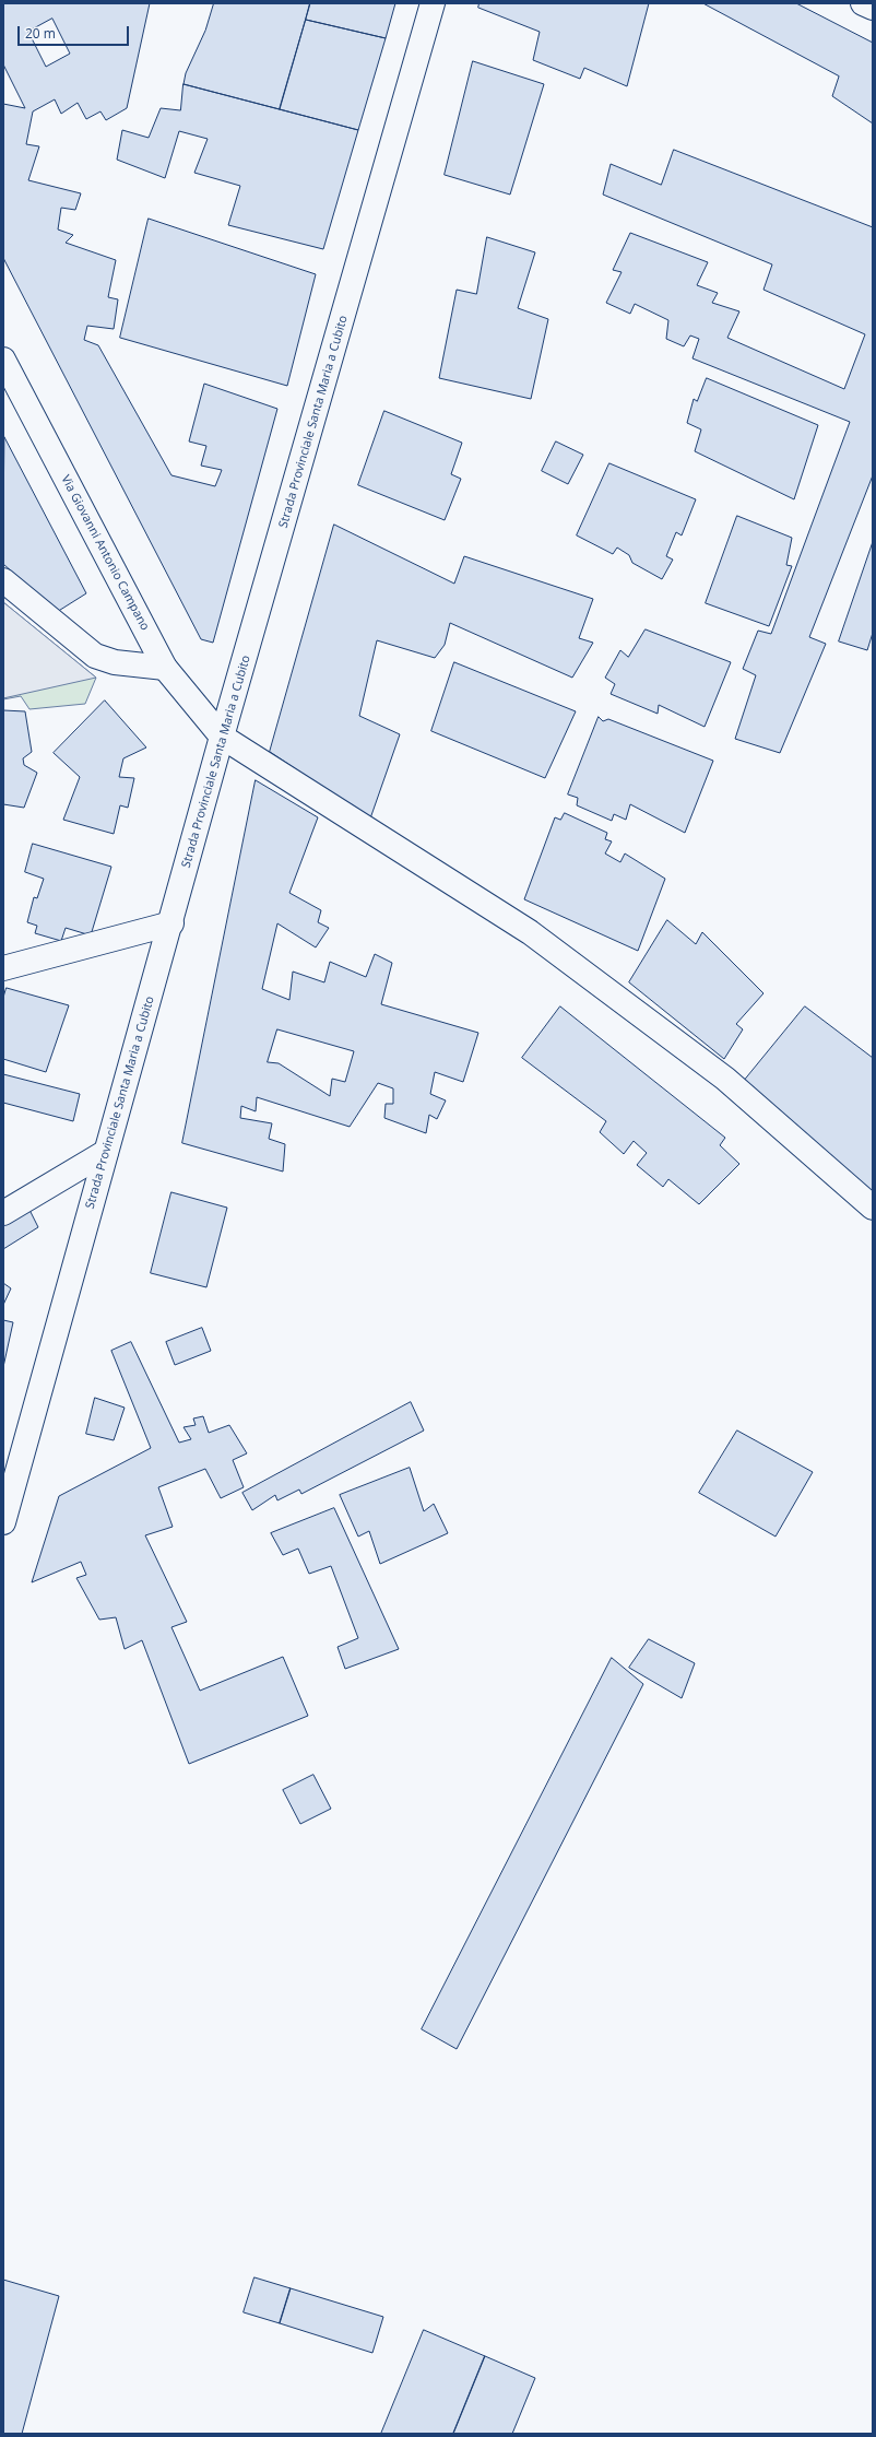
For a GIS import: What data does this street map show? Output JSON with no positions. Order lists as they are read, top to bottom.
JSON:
{
  "streets": {
    "main road": ["Strada Provinciale Santa Maria a Cubito", "Via Giovanni Antonio Campano"]
  },
  "crossings": [
    ["Strada Provinciale Santa Maria a Cubito", "Via Giovanni Antonio Campano"]
  ],
  "scale_bar": "20 m"
}
